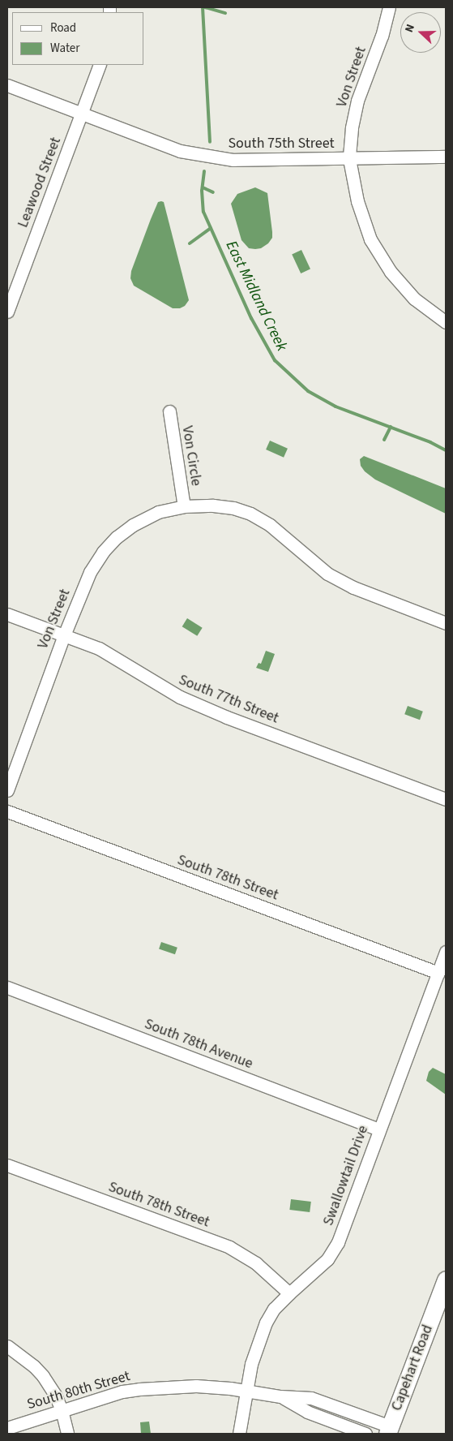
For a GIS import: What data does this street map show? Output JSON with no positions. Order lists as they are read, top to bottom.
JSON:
{
  "streets": {
    "street": [
      "Von Street",
      "South 75th Street",
      "Leawood Street",
      "Von Circle",
      "South 77th Street",
      "South 78th Street",
      "South 78th Avenue",
      "Swallowtail Drive",
      "Capehart Road",
      "South 80th Street"
    ]
  },
  "crossings": [
    ["Von Street", "South 75th Street"],
    ["Von Street", "Von Circle"],
    ["Von Street", "South 77th Street"],
    ["South 75th Street", "Leawood Street"],
    ["South 78th Street", "Swallowtail Drive"],
    ["South 78th Avenue", "Swallowtail Drive"],
    ["Swallowtail Drive", "South 80th Street"],
    ["Capehart Road", "South 80th Street"]
  ],
  "water": ["East Midland Creek"],
  "legend": ["Road", "Water"],
  "north": "left"
}
